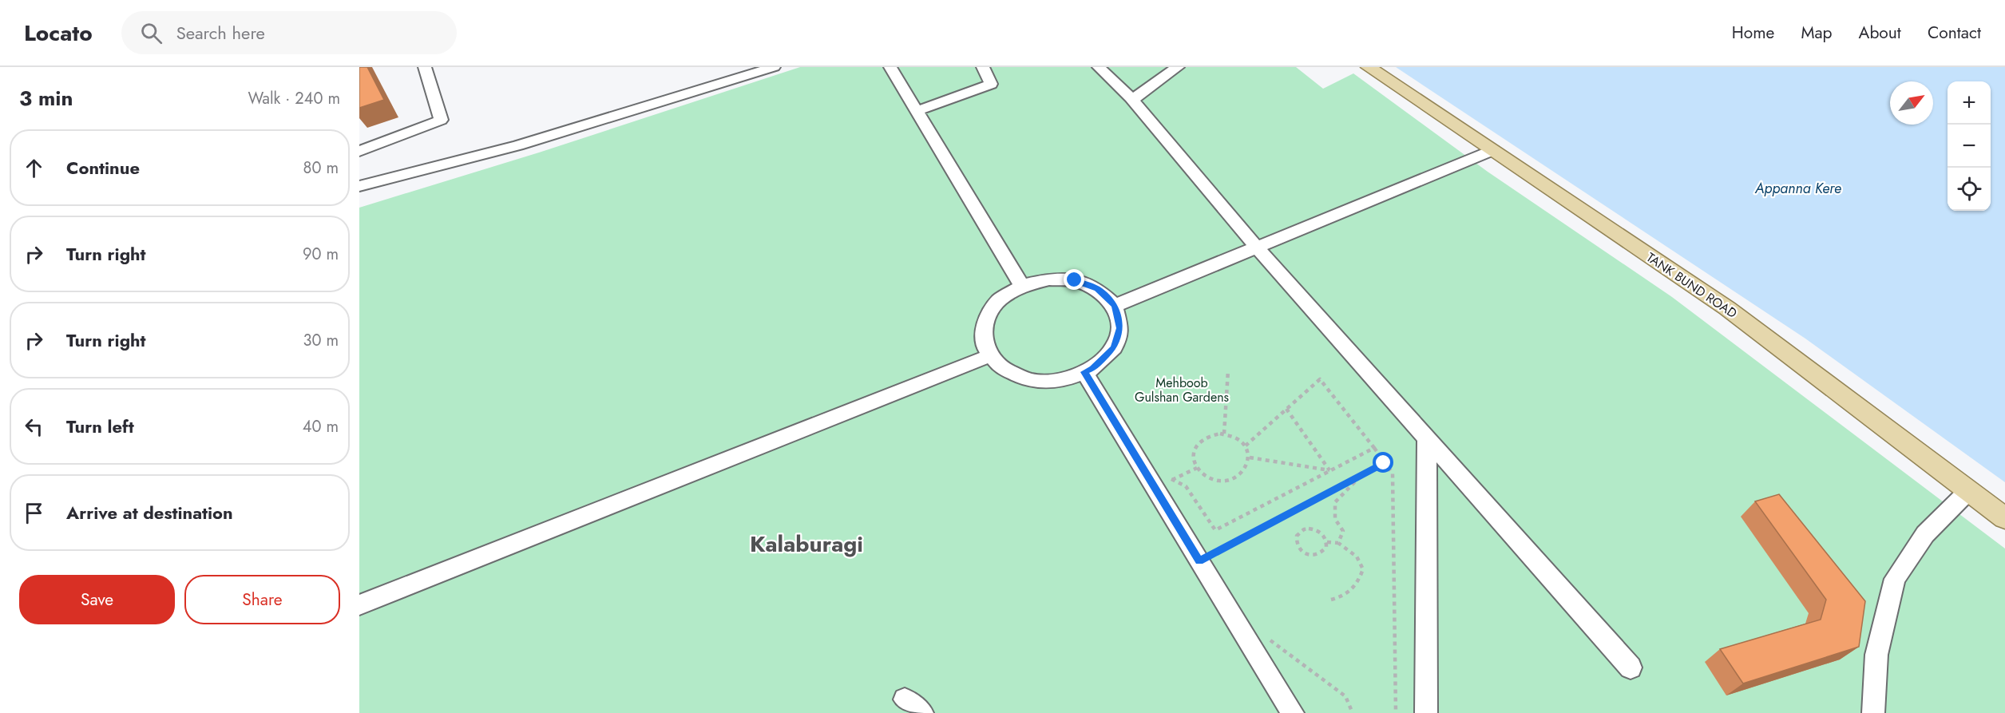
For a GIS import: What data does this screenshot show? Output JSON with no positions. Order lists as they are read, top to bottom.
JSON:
{
  "streets": {
    "main road": ["TANK BUND ROAD"]
  },
  "districts": ["Kalaburagi"],
  "water": ["Appanna Kere"],
  "parks": ["Mehboob Gulshan Gardens"],
  "north": "top right",
  "page": {
    "header": "Locato",
    "search": "Search here",
    "nav": [
      "Home",
      "Map",
      "About",
      "Contact"
    ],
    "heading": ["3 min", "Walk · 240 m"],
    "map_buttons": ["+", "−"],
    "list": [
      ["Continue", "80 m"],
      ["Turn right", "90 m"],
      ["Turn right", "30 m"],
      ["Turn left", "40 m"],
      "Arrive at destination"
    ],
    "buttons": ["Save", "Share"]
  }
}
